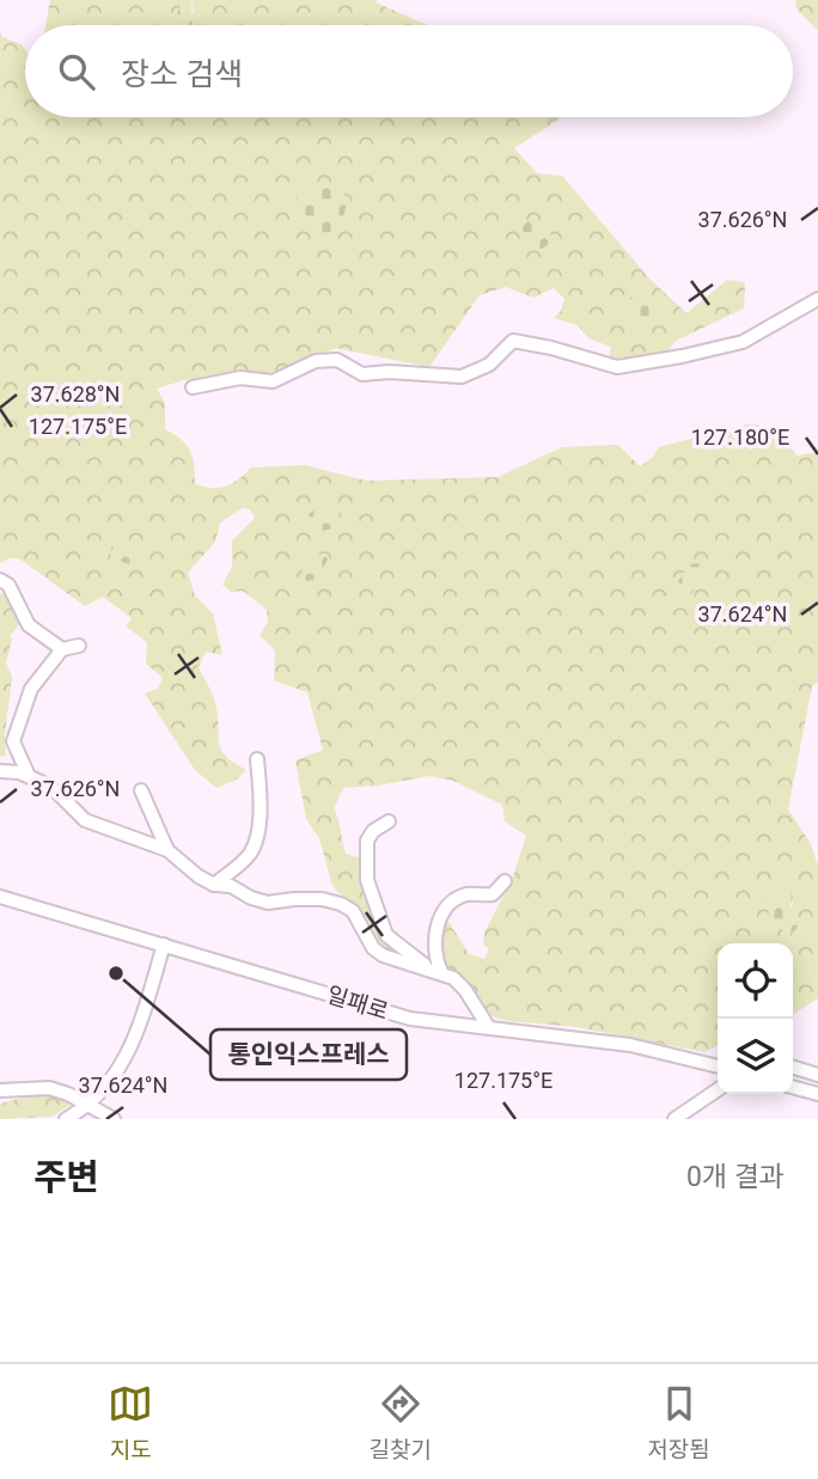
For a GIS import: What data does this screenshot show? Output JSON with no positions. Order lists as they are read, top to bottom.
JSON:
{
  "streets": {
    "street": ["일패로"]
  },
  "places": ["통인익스프레스"],
  "page": {
    "search": "장소 검색",
    "heading": ["주변", "0개 결과"],
    "nav": ["지도", "길찾기", "저장됨"]
  },
  "coordinates": [
    "37.626°N",
    "37.628°N",
    "127.175°E",
    "127.180°E",
    "37.624°N"
  ]
}
